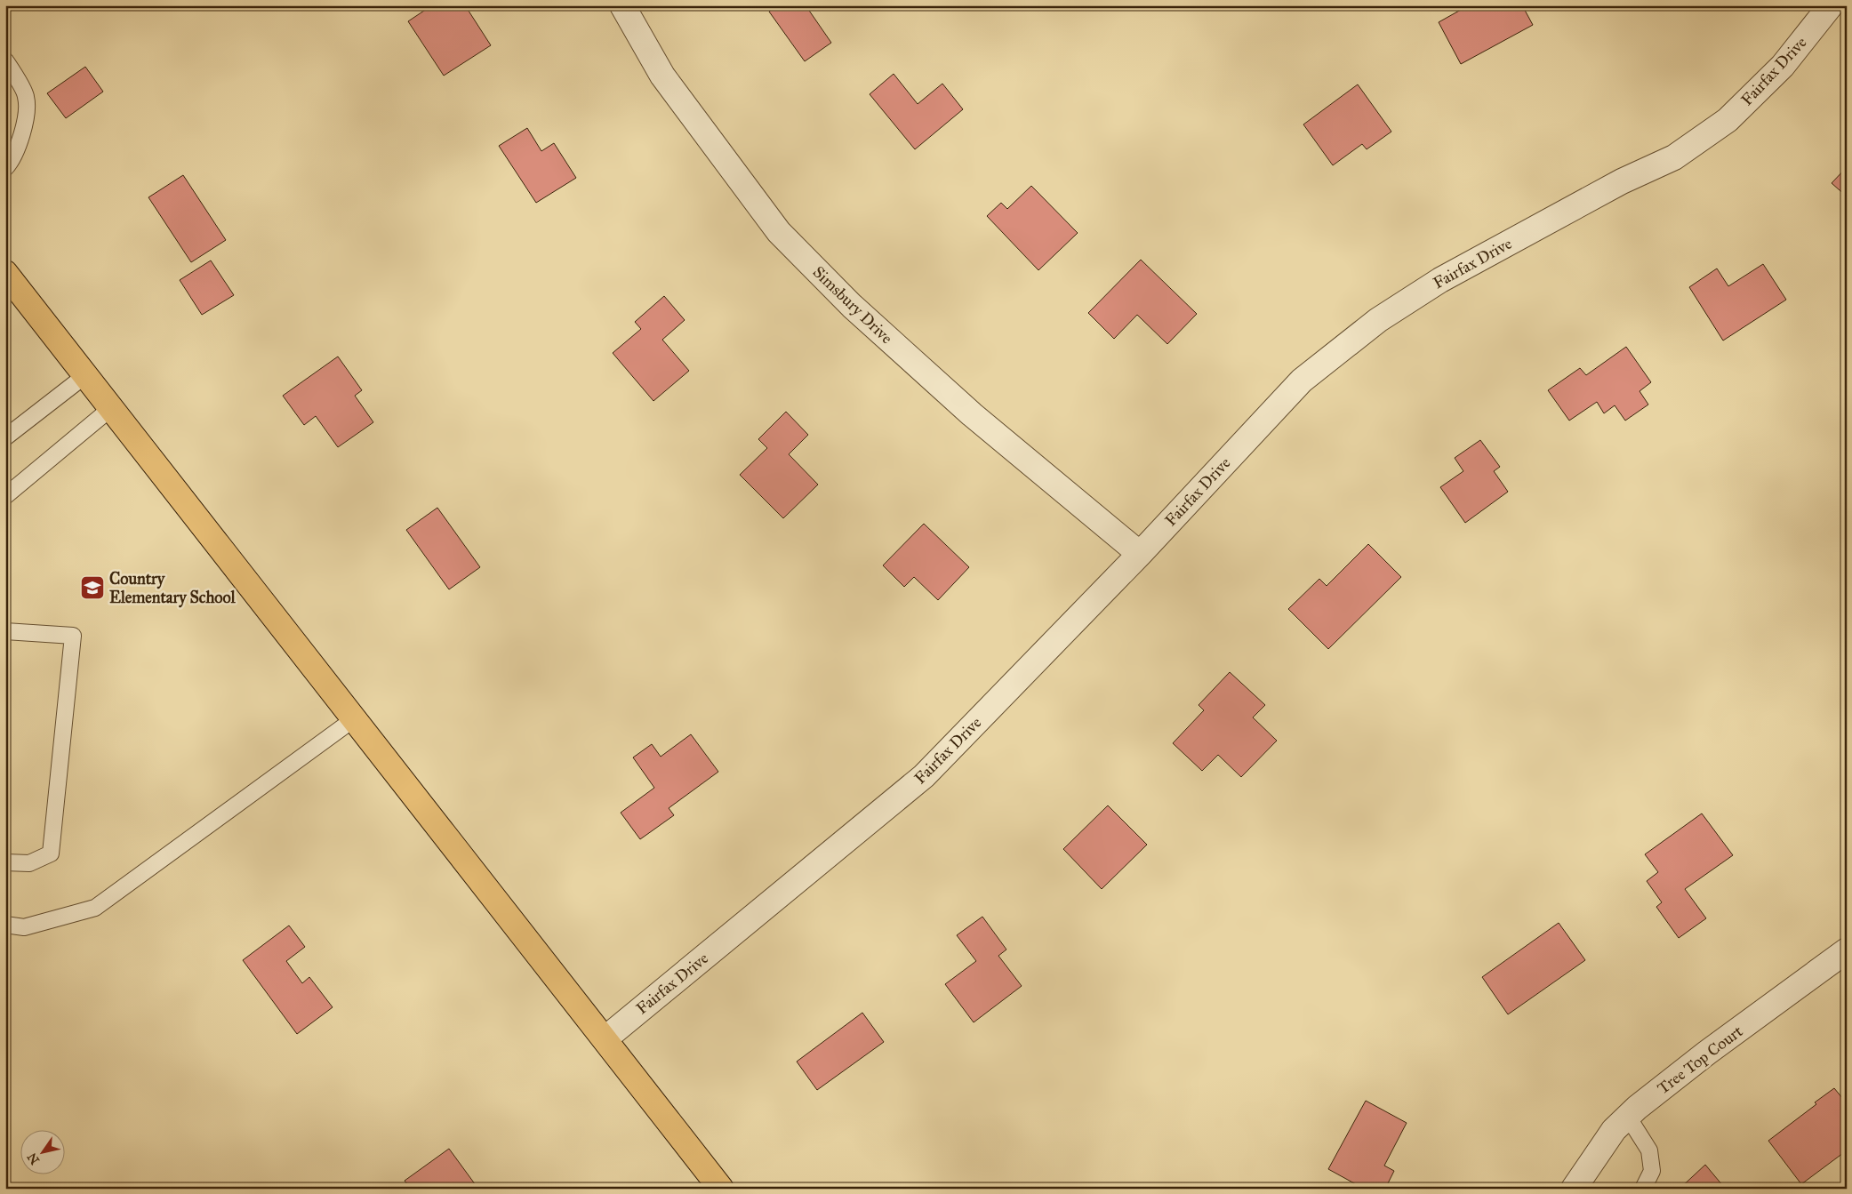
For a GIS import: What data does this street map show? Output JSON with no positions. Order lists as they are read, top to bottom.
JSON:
{
  "streets": {
    "street": ["Fairfax Drive", "Simsbury Drive", "Tree Top Court"]
  },
  "crossings": [
    ["Fairfax Drive", "Simsbury Drive"]
  ],
  "places": {
    "school or university": ["Country Elementary School"]
  },
  "north": "bottom left"
}
